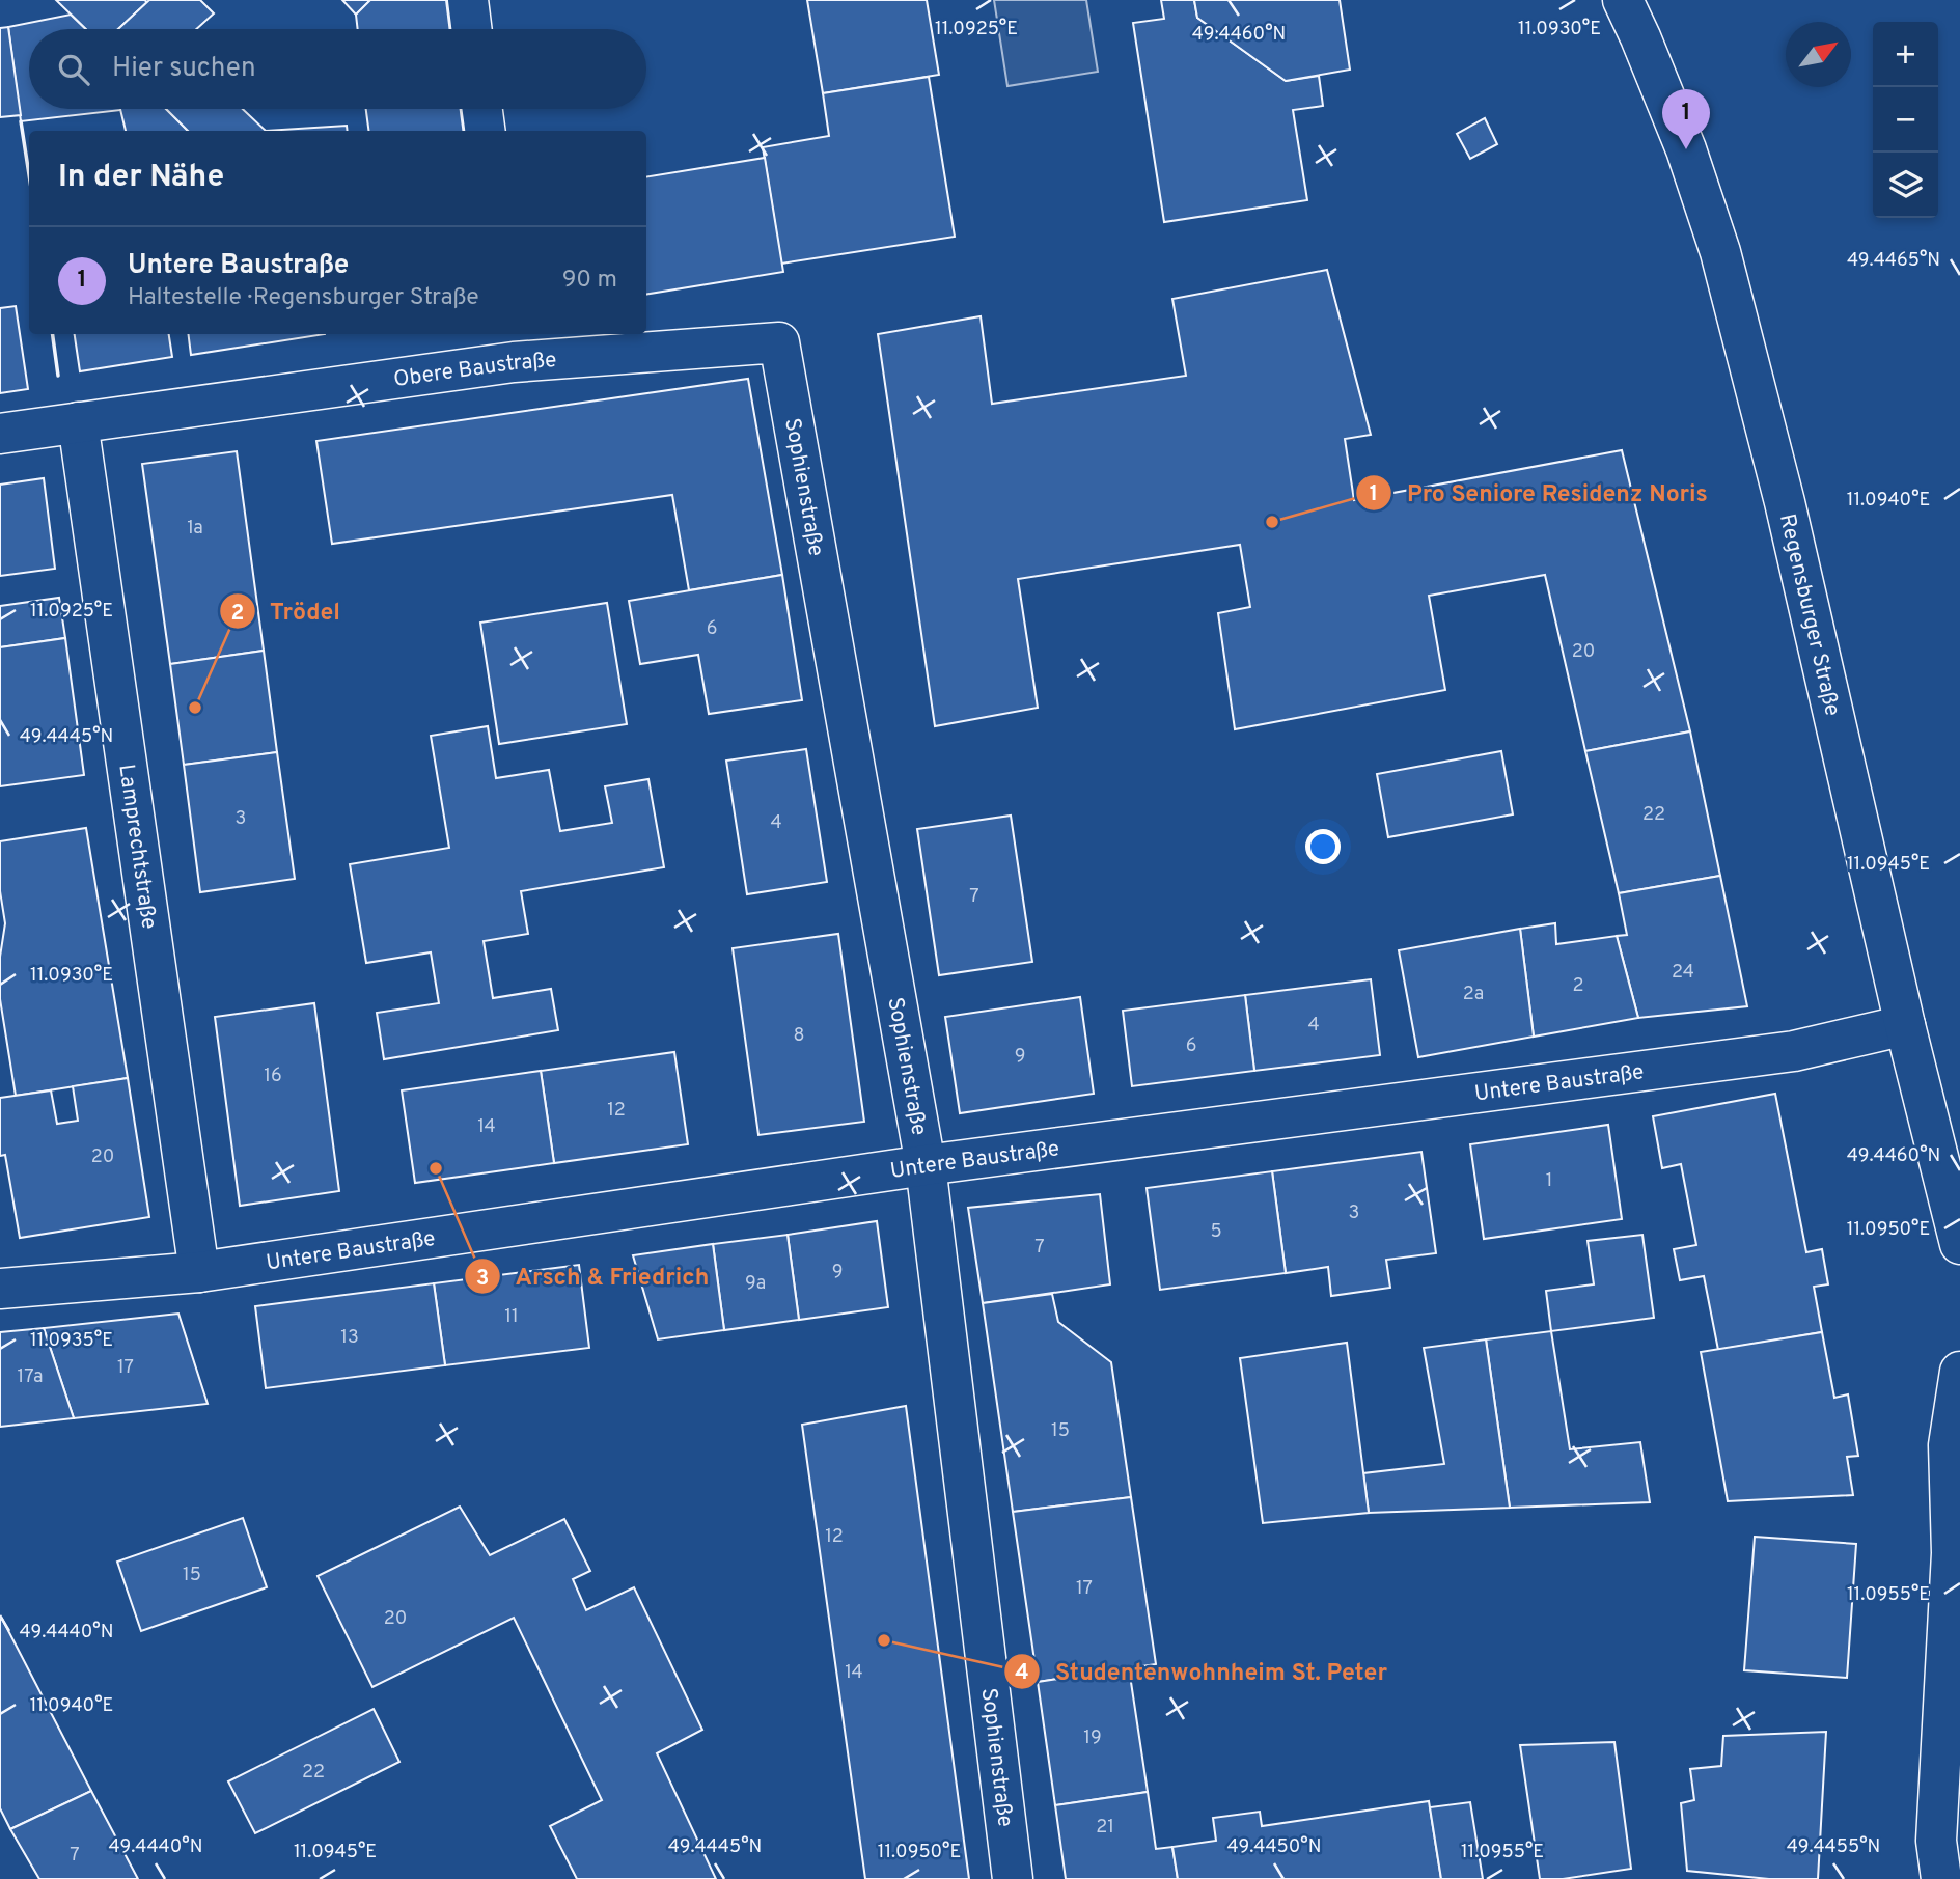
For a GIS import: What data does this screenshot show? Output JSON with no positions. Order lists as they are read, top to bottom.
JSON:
{
  "streets": {
    "street": [
      "Obere Baustraße",
      "Sophienstraße",
      "Regensburger Straße",
      "Lamprechtstraße",
      "Untere Baustraße"
    ]
  },
  "crossings": [
    ["Obere Baustraße", "Sophienstraße"],
    ["Obere Baustraße", "Lamprechtstraße"],
    ["Sophienstraße", "Untere Baustraße"],
    ["Regensburger Straße", "Untere Baustraße"],
    ["Lamprechtstraße", "Untere Baustraße"]
  ],
  "places": [
    "Pro Seniore Residenz Noris",
    "Trödel",
    "Arsch & Friedrich",
    "Studentenwohnheim St. Peter"
  ],
  "house_numbers": [
    "1a",
    "6",
    "20",
    "22",
    "3",
    "4",
    "7",
    "24",
    "2",
    "2a",
    "4",
    "8",
    "6",
    "9",
    "16",
    "12",
    "14",
    "20",
    "1",
    "3",
    "5",
    "7",
    "9",
    "9a",
    "11",
    "13",
    "17",
    "17a",
    "15",
    "12",
    "15",
    "17",
    "20",
    "14",
    "19",
    "22",
    "21",
    "7"
  ],
  "north": "top right",
  "page": {
    "map_buttons": ["+", "−"],
    "search": "Hier suchen",
    "pins": "1",
    "heading": "In der Nähe",
    "list": [
      {
        "mark": "1",
        "name": "Untere Baustraße",
        "note": "Haltestelle · Regensburger Straße",
        "value": "90 m"
      }
    ]
  },
  "coordinates": [
    "11.0925°E",
    "11.0930°E",
    "49.4460°N",
    "49.4465°N",
    "11.0940°E",
    "49.4445°N",
    "11.0945°E",
    "11.0950°E",
    "11.0935°E",
    "11.0955°E",
    "49.4440°N",
    "49.4450°N",
    "49.4455°N"
  ]
}
